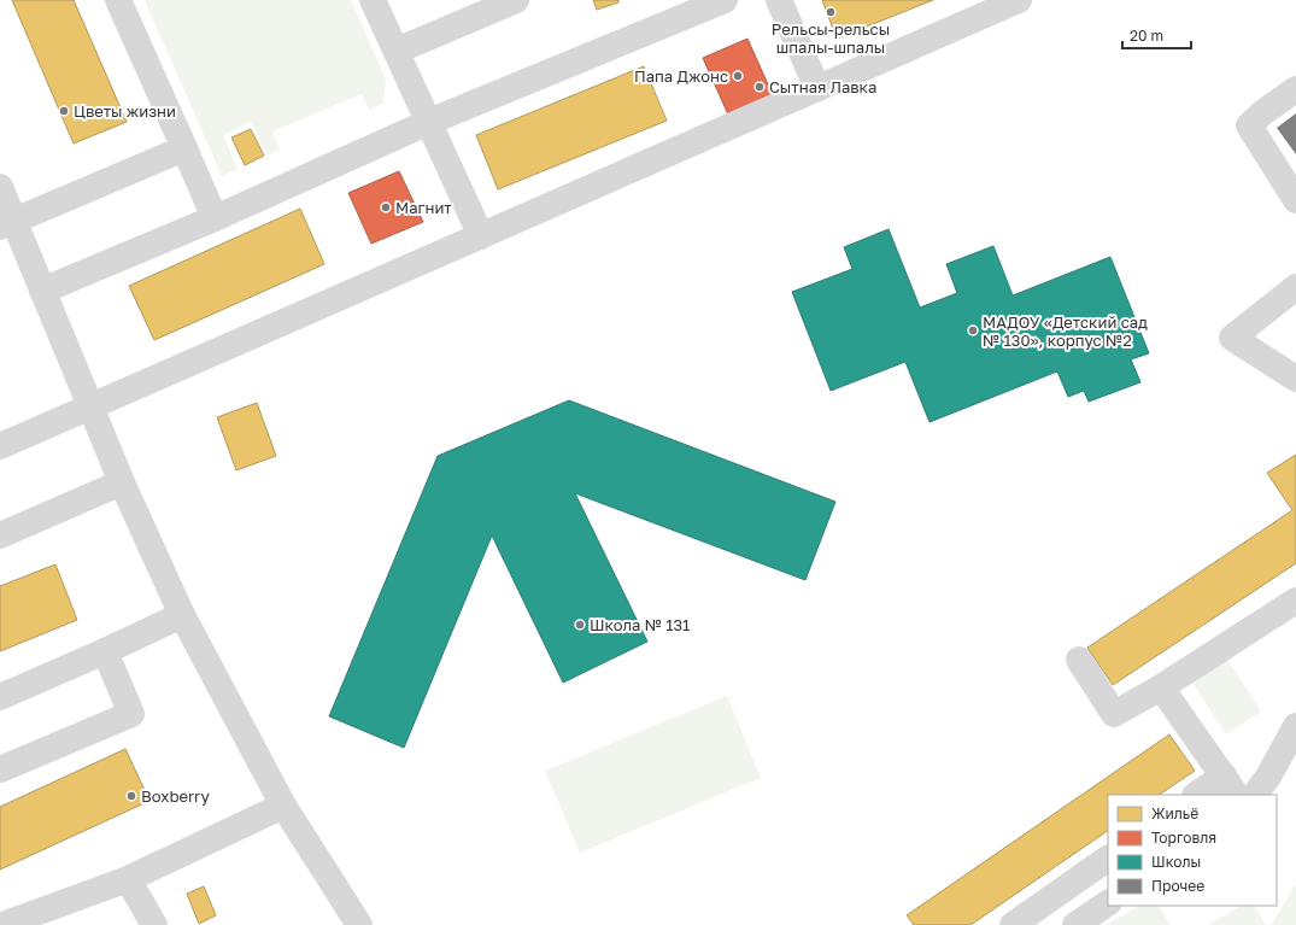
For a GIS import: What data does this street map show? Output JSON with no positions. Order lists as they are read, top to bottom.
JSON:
{
  "places": [
    "Рельсы-рельсы шпалы-шпалы",
    "Папа Джонс",
    "Сытная Лавка",
    "Цветы жизни",
    "Магнит",
    "МАДОУ «Детский сад № 130», корпус №2",
    "Школа № 131",
    "Boxberry"
  ],
  "legend": [
    "Жильё",
    "Торговля",
    "Школы",
    "Прочее"
  ],
  "scale_bar": "20 m"
}
